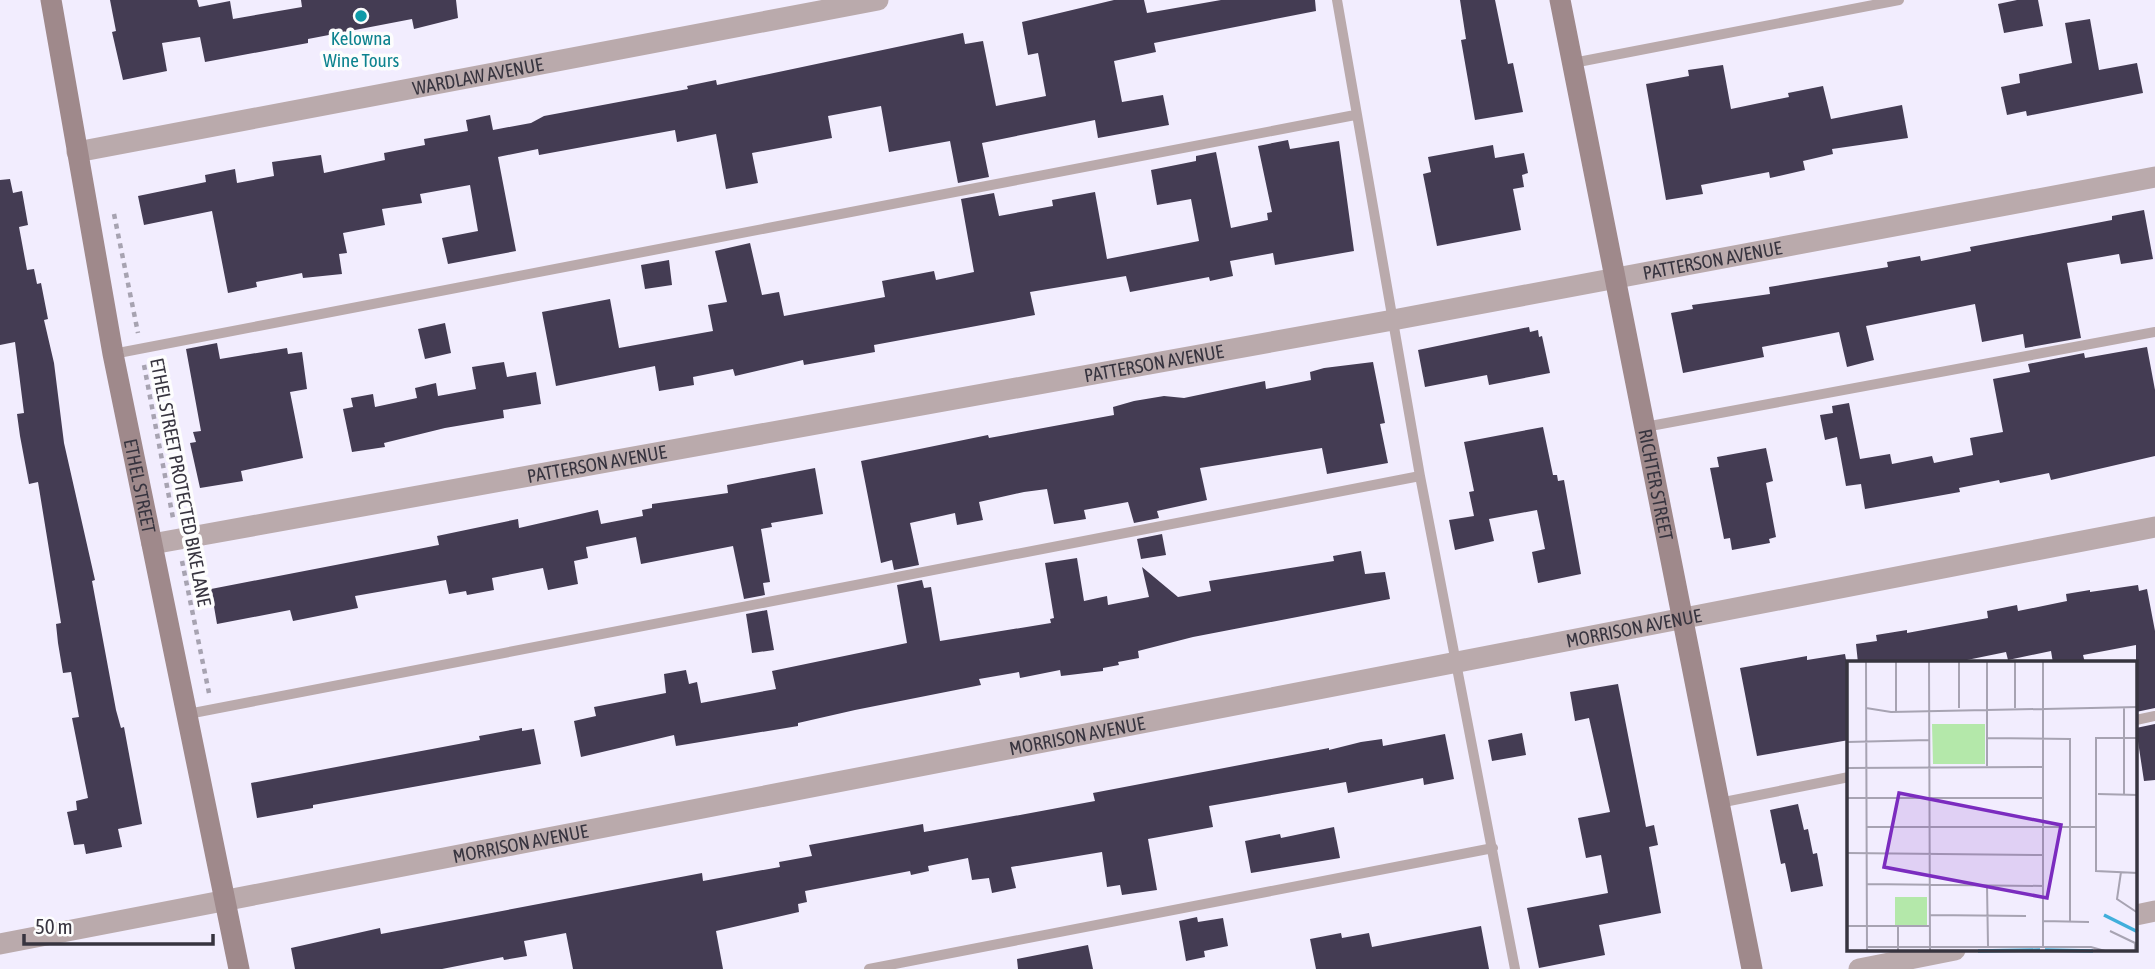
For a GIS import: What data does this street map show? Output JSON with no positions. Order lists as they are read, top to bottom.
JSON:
{
  "streets": {
    "main road": ["RICHTER STREET", "ETHEL STREET"],
    "street": ["WARDLAW AVENUE", "PATTERSON AVENUE", "MORRISON AVENUE"],
    "path": ["ETHEL STREET PROTECTED BIKE LANE"]
  },
  "crossings": [
    ["WARDLAW AVENUE", "ETHEL STREET"],
    ["PATTERSON AVENUE", "ETHEL STREET PROTECTED BIKE LANE"],
    ["PATTERSON AVENUE", "RICHTER STREET"],
    ["PATTERSON AVENUE", "ETHEL STREET"],
    ["RICHTER STREET", "MORRISON AVENUE"],
    ["ETHEL STREET", "MORRISON AVENUE"]
  ],
  "places": ["Kelowna Wine Tours"],
  "scale_bar": "50 m"
}
